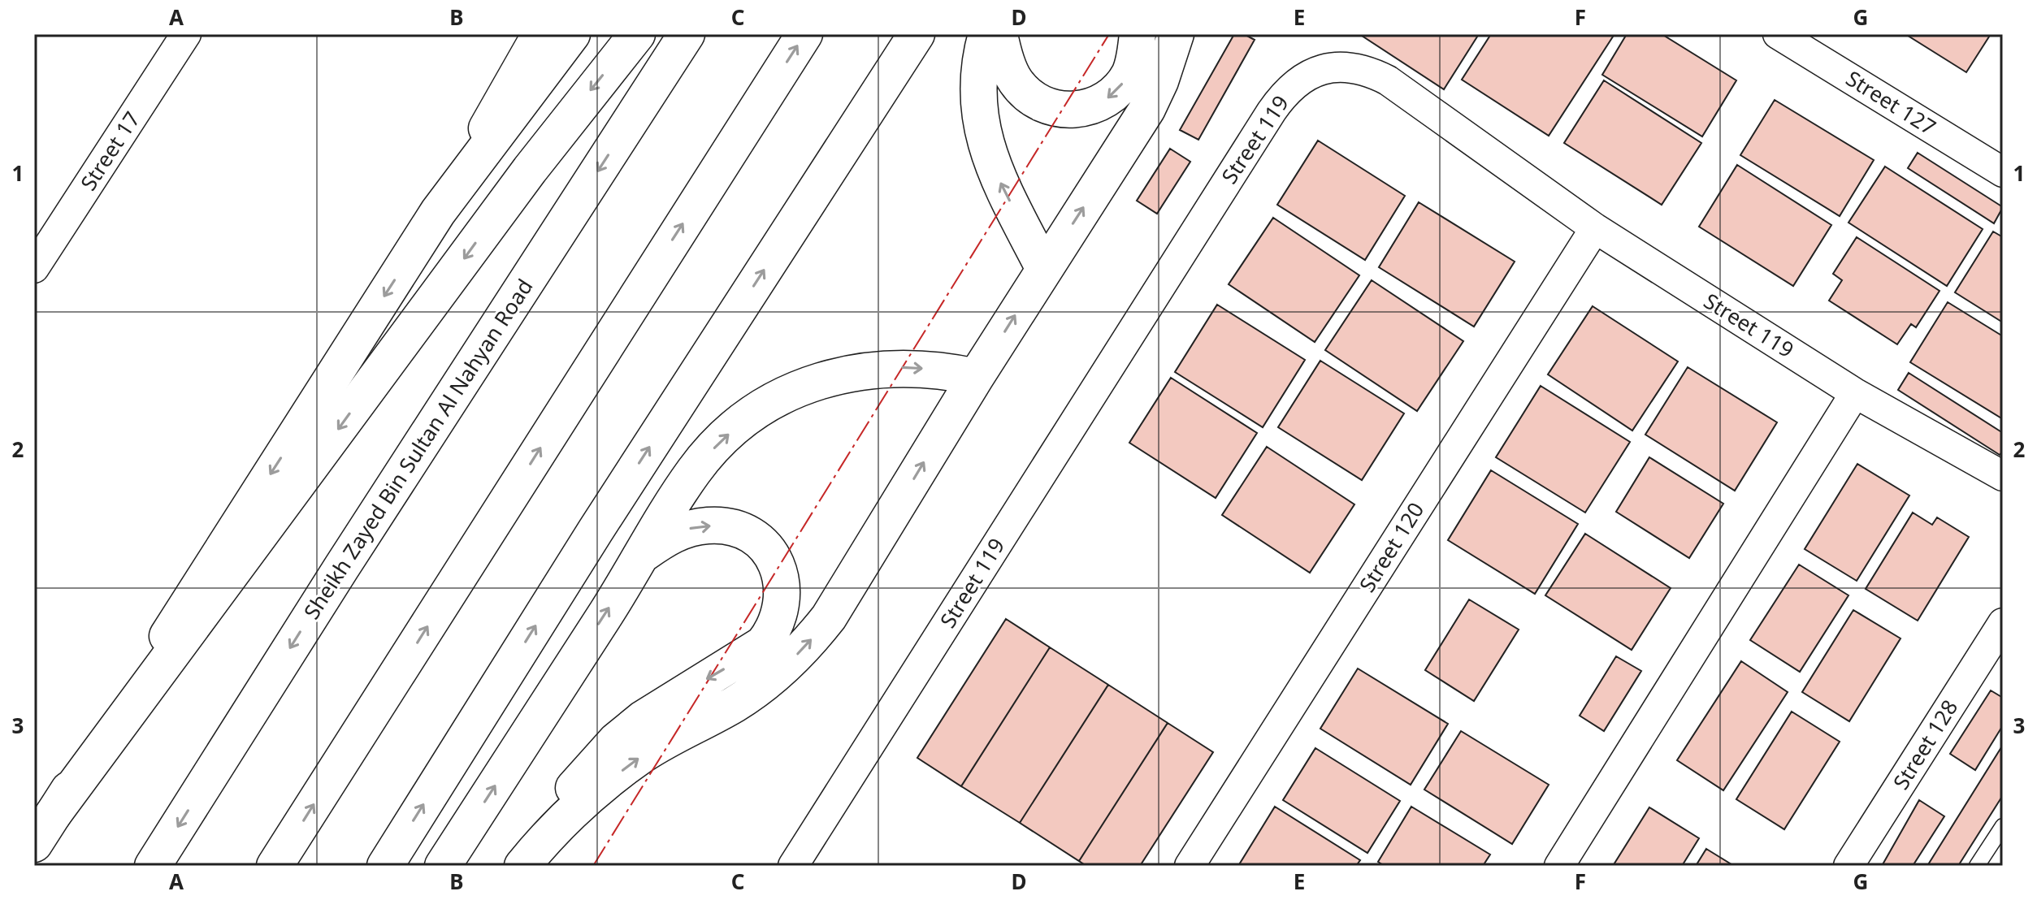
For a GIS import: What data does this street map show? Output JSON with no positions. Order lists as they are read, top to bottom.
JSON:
{
  "streets": {
    "main road": ["Sheikh Zayed Bin Sultan Al Nahyan Road"],
    "street": [
      "Street 127",
      "Street 119",
      "Street 17",
      "Street 120",
      "Street 128"
    ]
  },
  "crossings": [
    ["Street 119", "Street 120"]
  ],
  "grid": {
    "columns": [
      "A",
      "B",
      "C",
      "D",
      "E",
      "F",
      "G"
    ],
    "rows": ["1", "2", "3"]
  }
}
